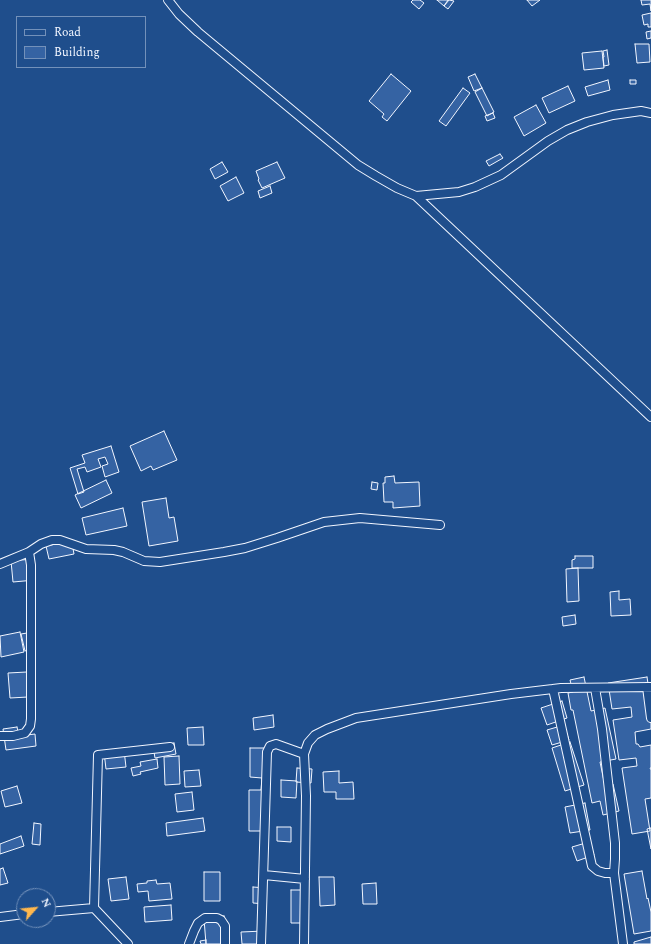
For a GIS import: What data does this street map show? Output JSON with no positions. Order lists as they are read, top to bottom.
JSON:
{
  "legend": ["Road", "Building"],
  "north": "top right"
}
